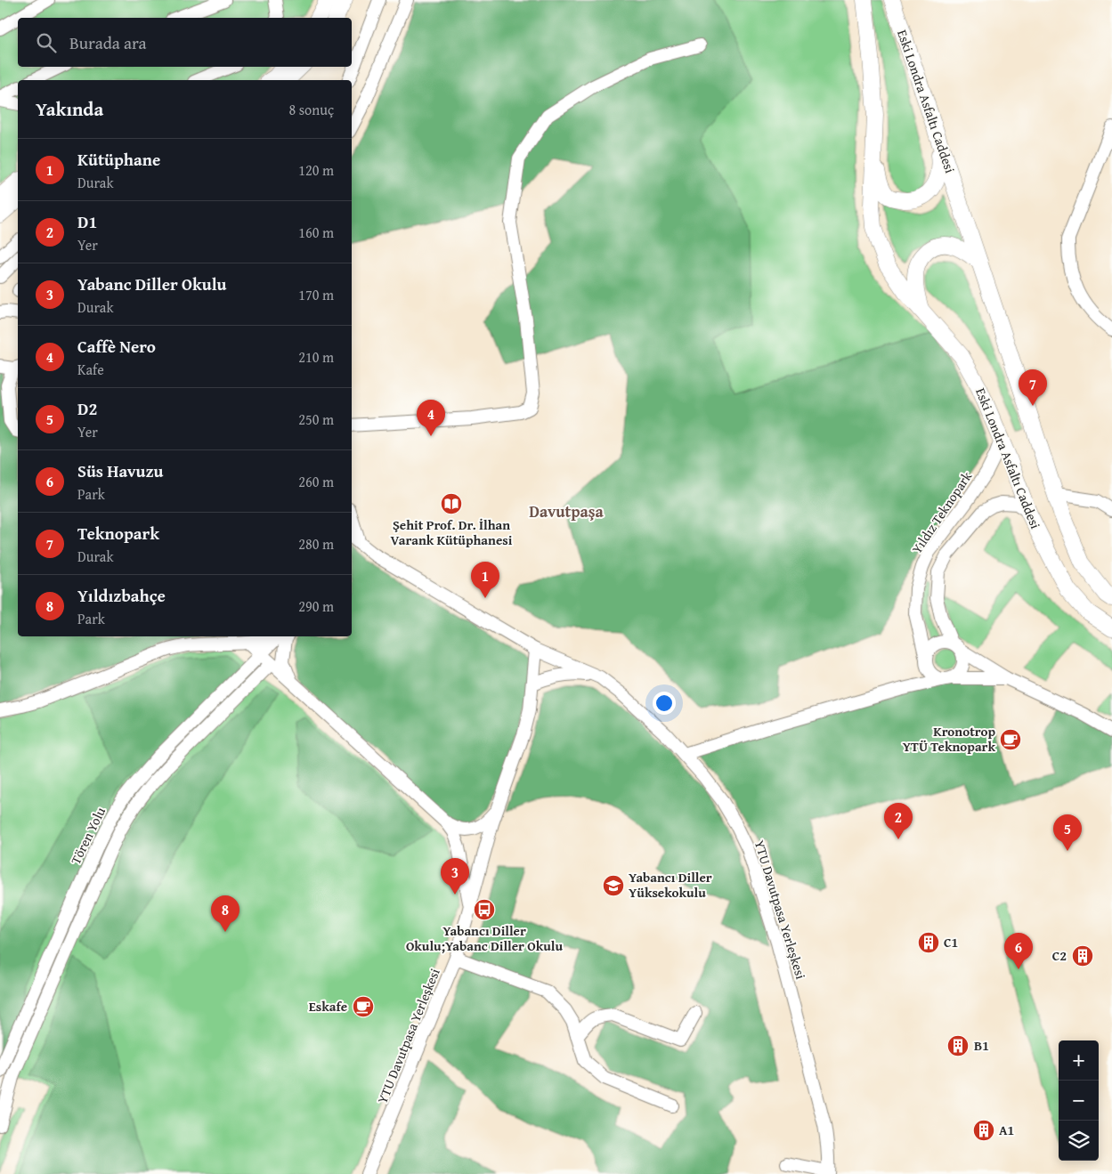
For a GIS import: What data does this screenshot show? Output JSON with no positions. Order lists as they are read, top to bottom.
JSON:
{
  "streets": {
    "main road": ["Eski Londra Asfaltı Caddesi"],
    "street": ["Yıldız Teknopark", "Tören Yolu", "YTU Davutpasa Yerleşkesi"]
  },
  "crossings": [
    ["Eski Londra Asfaltı Caddesi", "Yıldız Teknopark"],
    ["Tören Yolu", "YTU Davutpasa Yerleşkesi"]
  ],
  "districts": ["Davutpaşa"],
  "places": {
    "library": ["Şehit Prof. Dr. İlhan Varank Kütüphanesi"],
    "cafe": ["Kronotrop YTÜ Teknopark", "Eskafe"],
    "school or university": ["Yabancı Diller Yüksekokulu"],
    "bus stop": ["Yabancı Diller Okulu;Yabanc Diller Okulu"],
    "building": [
      "C1",
      "C2",
      "B1",
      "A1"
    ]
  },
  "page": {
    "search": "Burada ara",
    "heading": ["Yakında", "8 sonuç"],
    "list": [
      {
        "mark": "1",
        "name": "Kütüphane",
        "note": "Durak",
        "value": "120 m"
      },
      {
        "mark": "2",
        "name": "D1",
        "note": "Yer",
        "value": "160 m"
      },
      {
        "mark": "3",
        "name": "Yabanc Diller Okulu",
        "note": "Durak",
        "value": "170 m"
      },
      {
        "mark": "4",
        "name": "Caffè Nero",
        "note": "Kafe",
        "value": "210 m"
      },
      {
        "mark": "5",
        "name": "D2",
        "note": "Yer",
        "value": "250 m"
      },
      {
        "mark": "6",
        "name": "Süs Havuzu",
        "note": "Park",
        "value": "260 m"
      },
      {
        "mark": "7",
        "name": "Teknopark",
        "note": "Durak",
        "value": "280 m"
      },
      {
        "mark": "8",
        "name": "Yıldızbahçe",
        "note": "Park",
        "value": "290 m"
      }
    ],
    "pins": [
      "7",
      "4",
      "1",
      "2",
      "5",
      "3",
      "8",
      "6"
    ],
    "map_buttons": ["+", "−"]
  }
}
